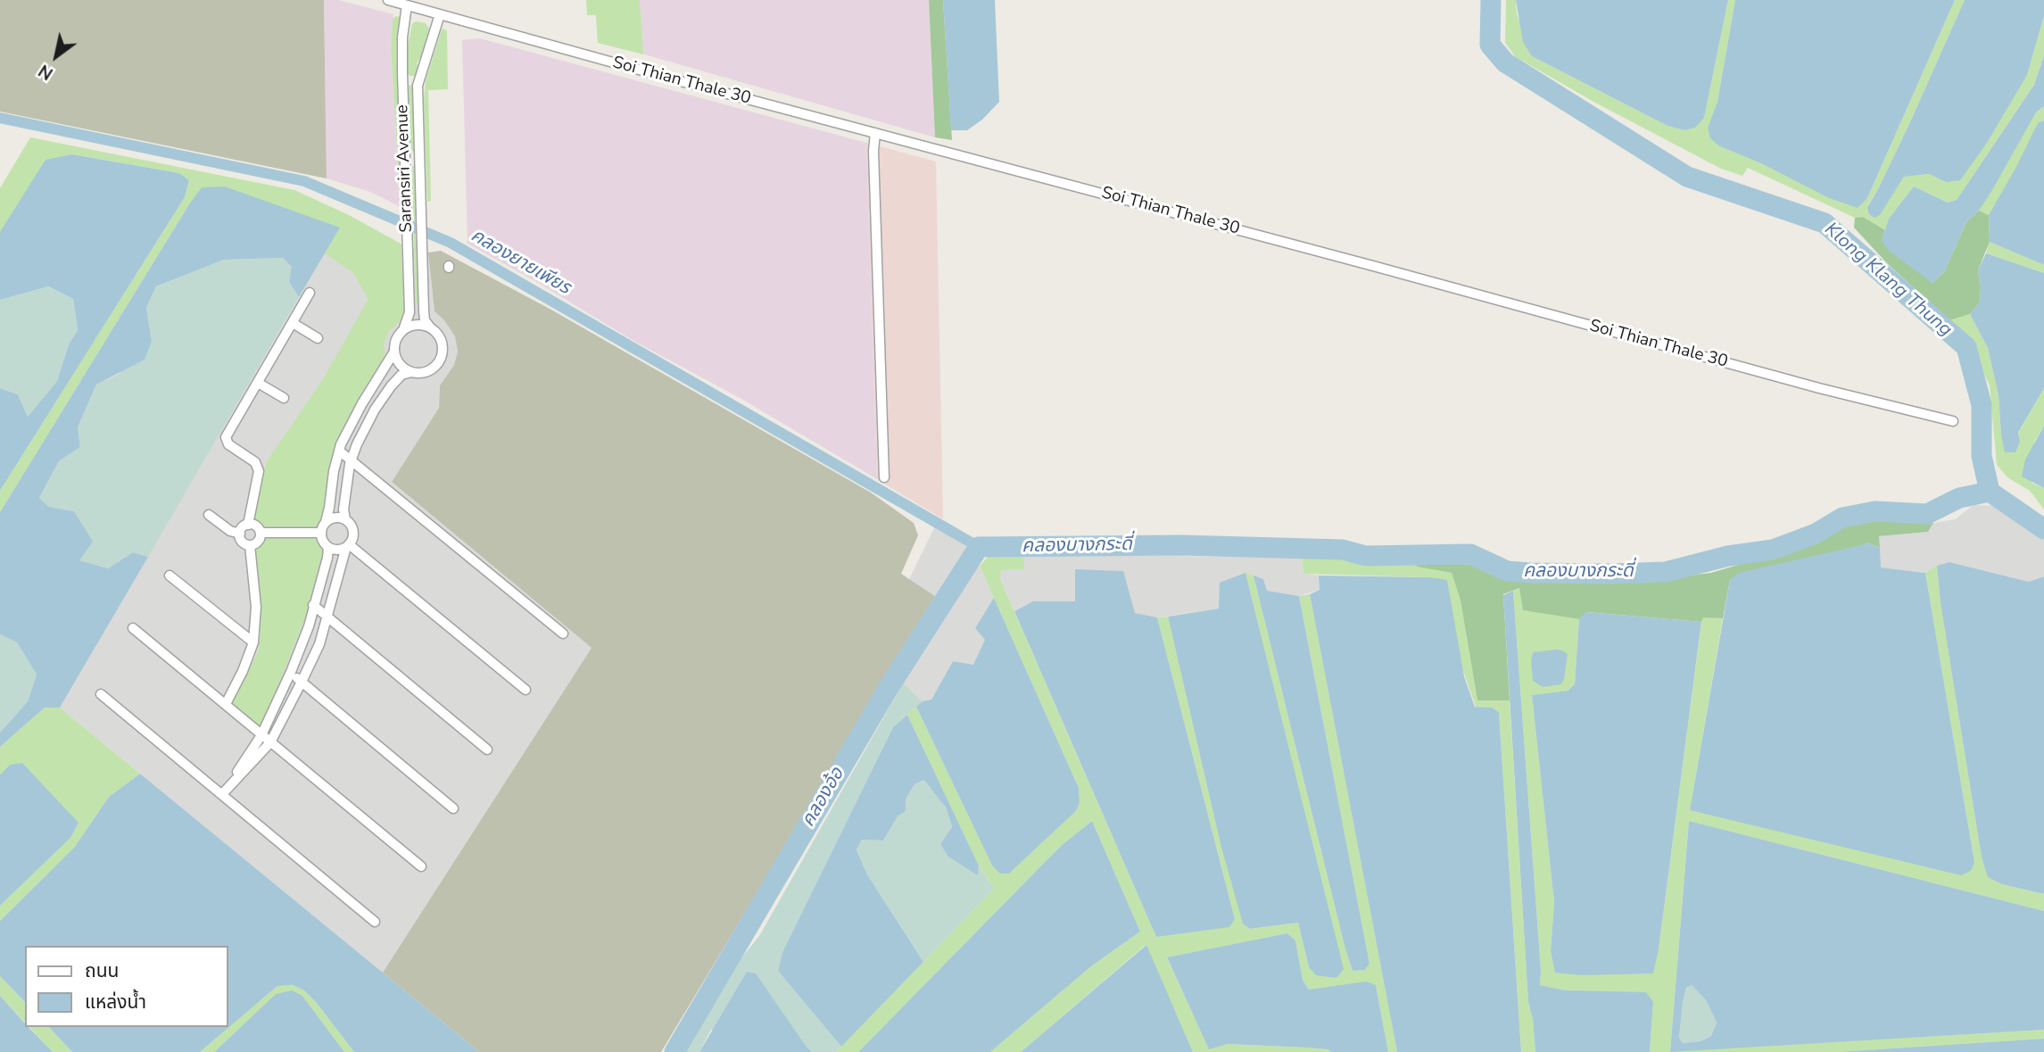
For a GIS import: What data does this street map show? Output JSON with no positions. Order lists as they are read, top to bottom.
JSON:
{
  "streets": {
    "street": ["Soi Thian Thale 30", "Saransiri Avenue"]
  },
  "crossings": [
    ["Soi Thian Thale 30", "Saransiri Avenue"]
  ],
  "water": [
    "คลองยายเพียร",
    "Klong Klang Thung",
    "คลองบางกระดี่",
    "คลองอ้อ"
  ],
  "legend": ["ถนน", "แหล่งน้ำ"],
  "north": "bottom left"
}
